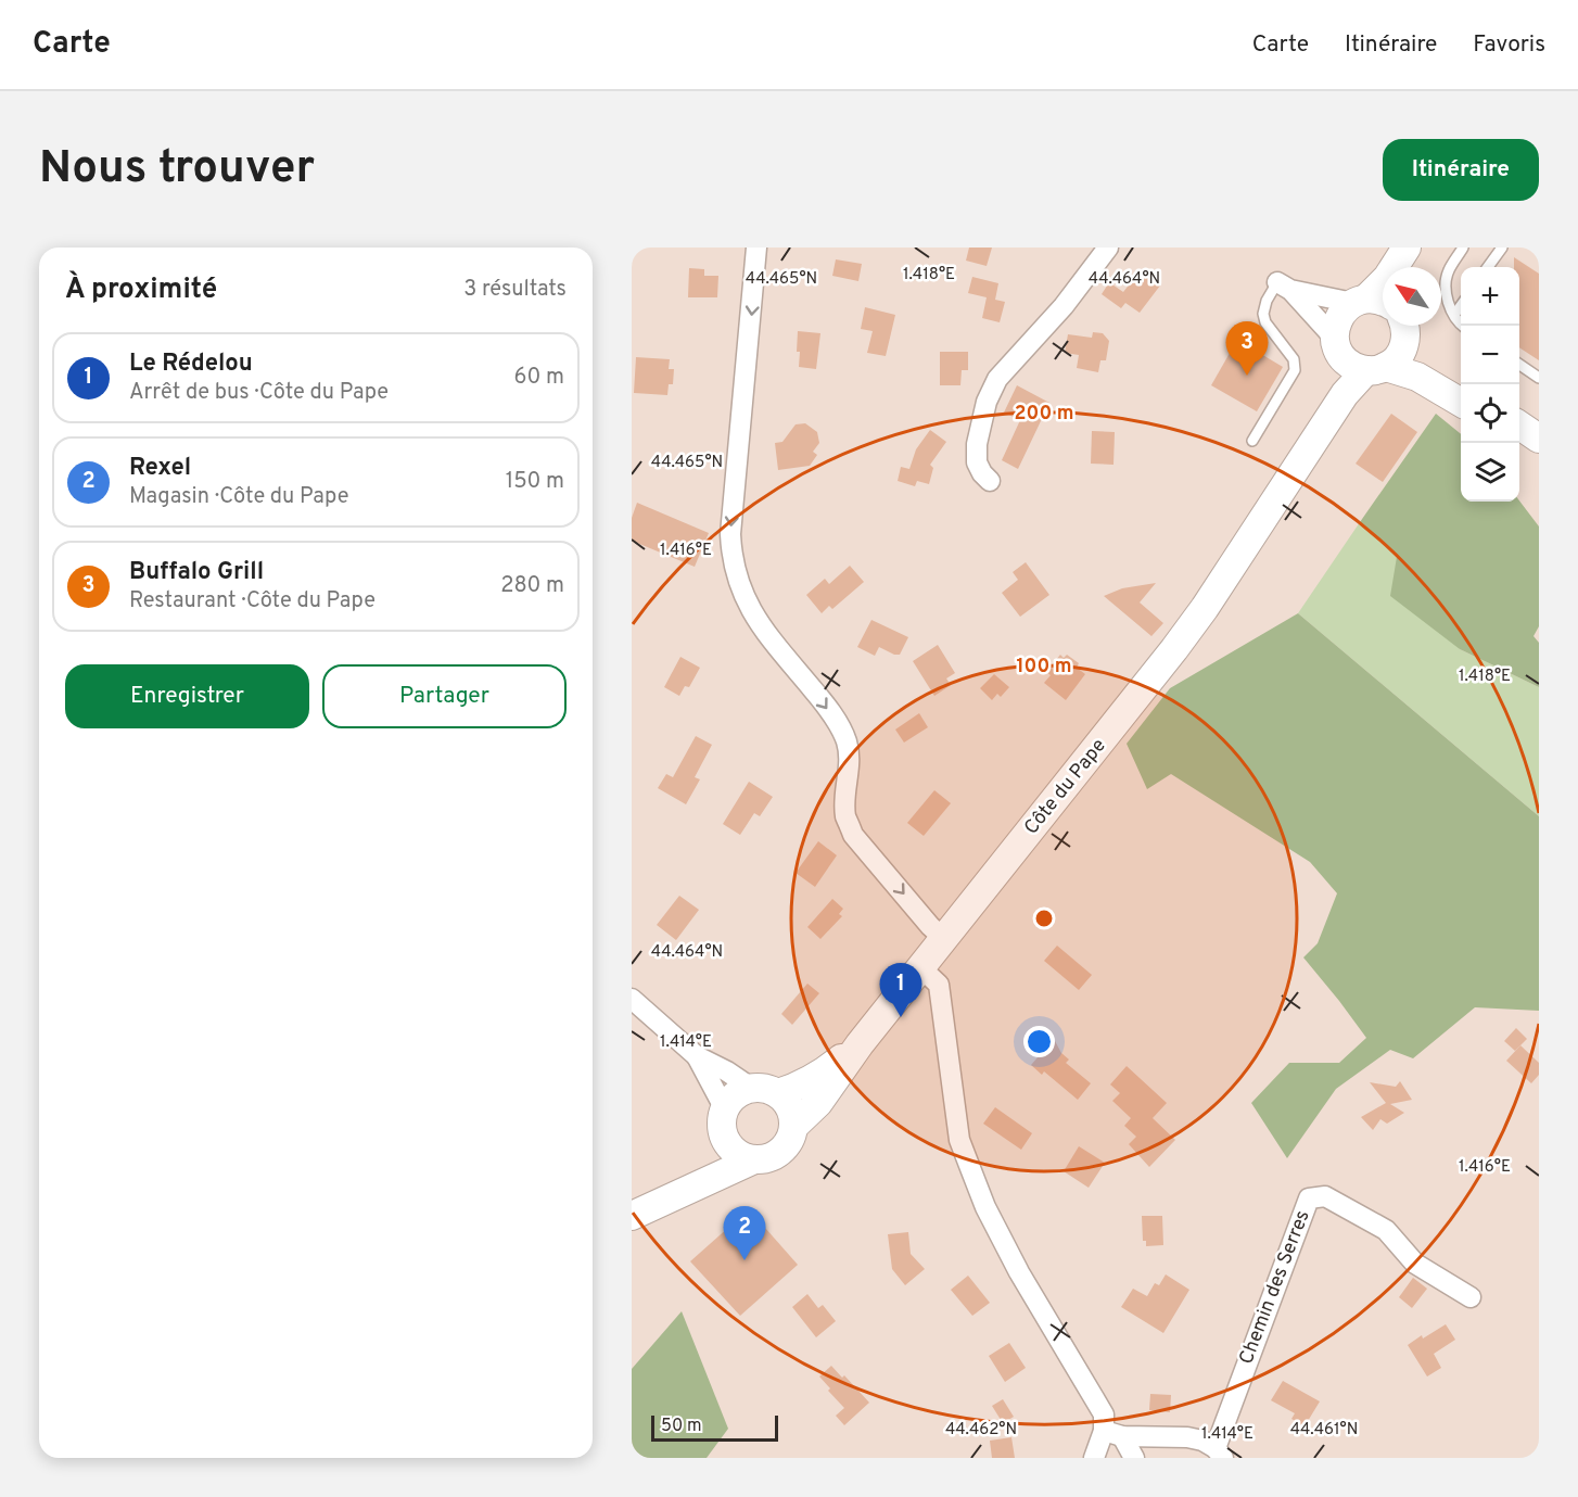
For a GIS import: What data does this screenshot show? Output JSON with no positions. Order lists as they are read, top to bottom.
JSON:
{
  "streets": {
    "main road": ["Côte du Pape"],
    "street": ["Chemin des Serres"]
  },
  "scale_bar": "50 m",
  "north": "top left",
  "page": {
    "header": "Carte",
    "nav": ["Carte", "Itinéraire", "Favoris"],
    "buttons": [
      "Itinéraire",
      ["Enregistrer", "Partager"]
    ],
    "title": "Nous trouver",
    "heading": ["À proximité", "3 résultats"],
    "map_buttons": ["+", "−"],
    "pins": ["3", "1", "2"],
    "list": [
      {
        "mark": "1",
        "name": "Le Rédelou",
        "note": "Arrêt de bus · Côte du Pape",
        "value": "60 m"
      },
      {
        "mark": "2",
        "name": "Rexel",
        "note": "Magasin · Côte du Pape",
        "value": "150 m"
      },
      {
        "mark": "3",
        "name": "Buffalo Grill",
        "note": "Restaurant · Côte du Pape",
        "value": "280 m"
      }
    ],
    "scale": "50 m"
  },
  "coordinates": [
    "1.418°E",
    "44.465°N",
    "44.464°N",
    "1.416°E",
    "1.414°E",
    "44.462°N",
    "44.461°N"
  ],
  "rings": ["200 m", "100 m"]
}
